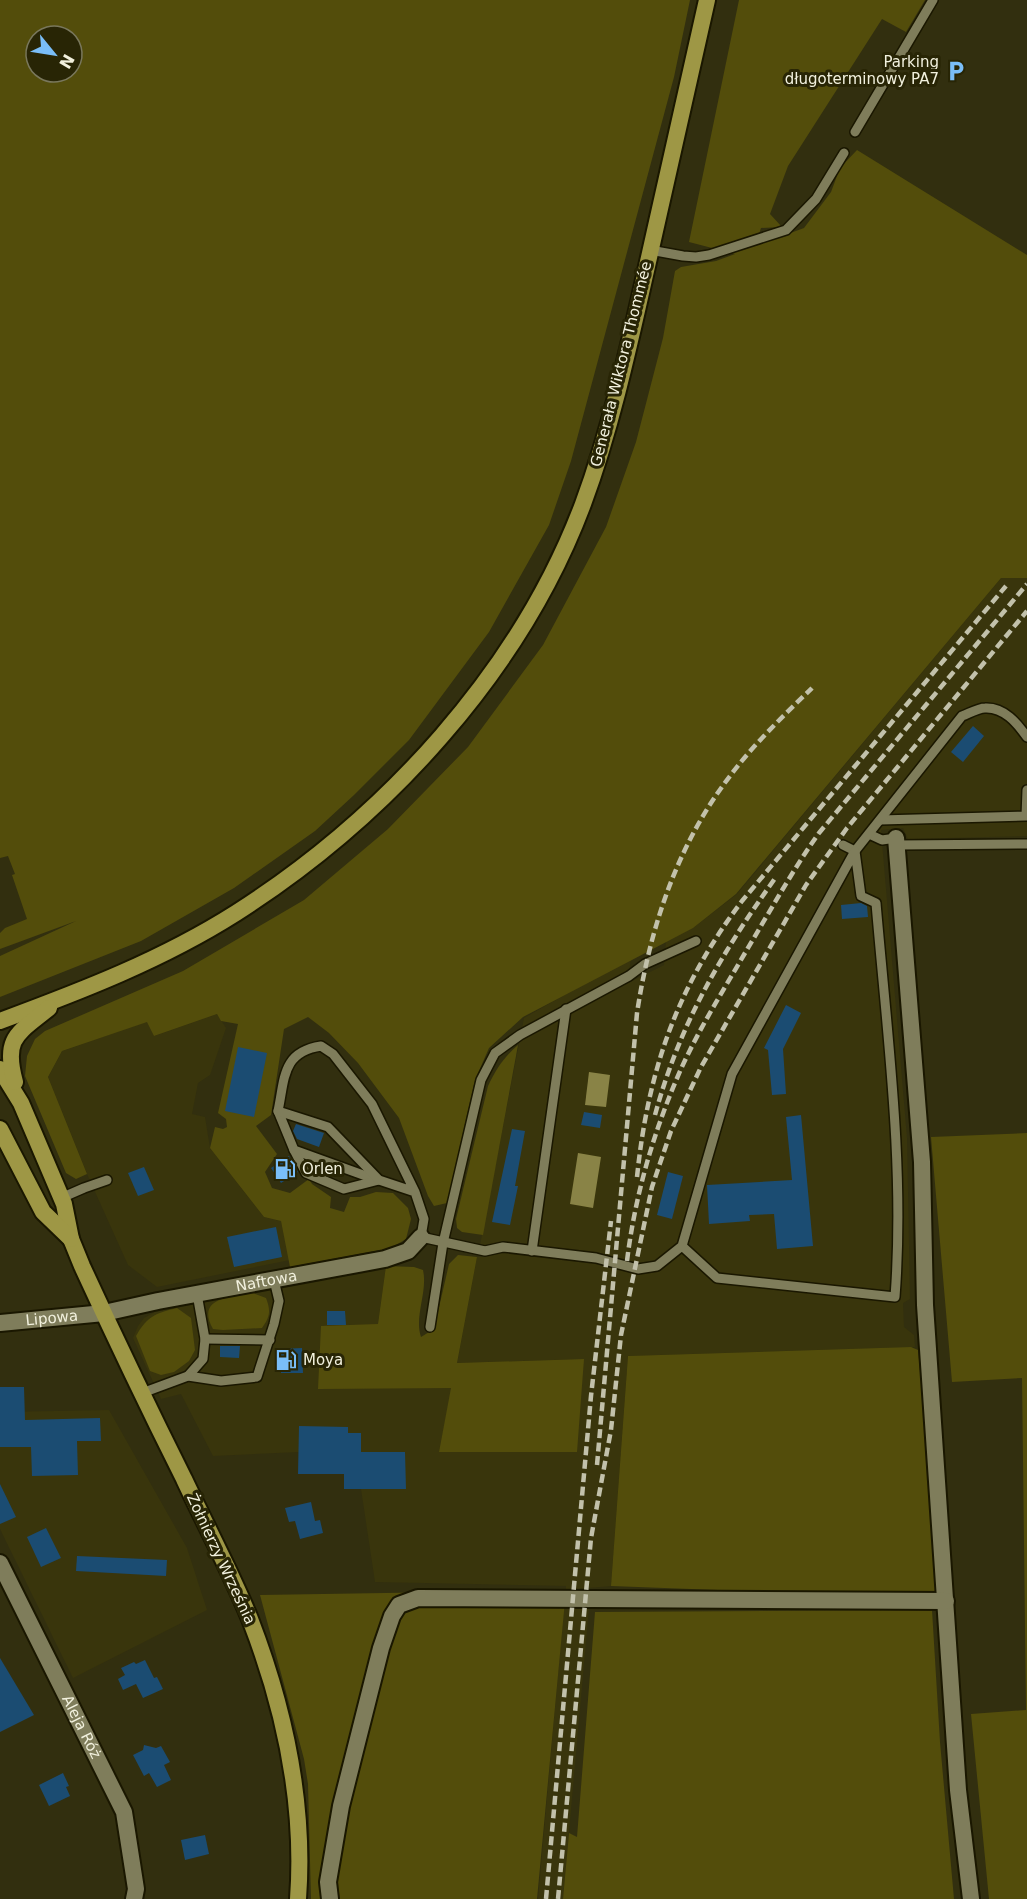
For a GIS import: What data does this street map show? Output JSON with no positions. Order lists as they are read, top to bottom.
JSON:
{
  "streets": {
    "main road": ["Generała Wiktora Thommée", "Żołnierzy Września"],
    "street": ["Naftowa", "Lipowa", "Aleja Róż"]
  },
  "crossings": [
    ["Naftowa", "Lipowa"],
    ["Naftowa", "Żołnierzy Września"],
    ["Lipowa", "Żołnierzy Września"]
  ],
  "places": {
    "parking": ["Parking długoterminowy PA7"],
    "fuel station": ["Orlen", "Moya"]
  },
  "north": "bottom right"
}
